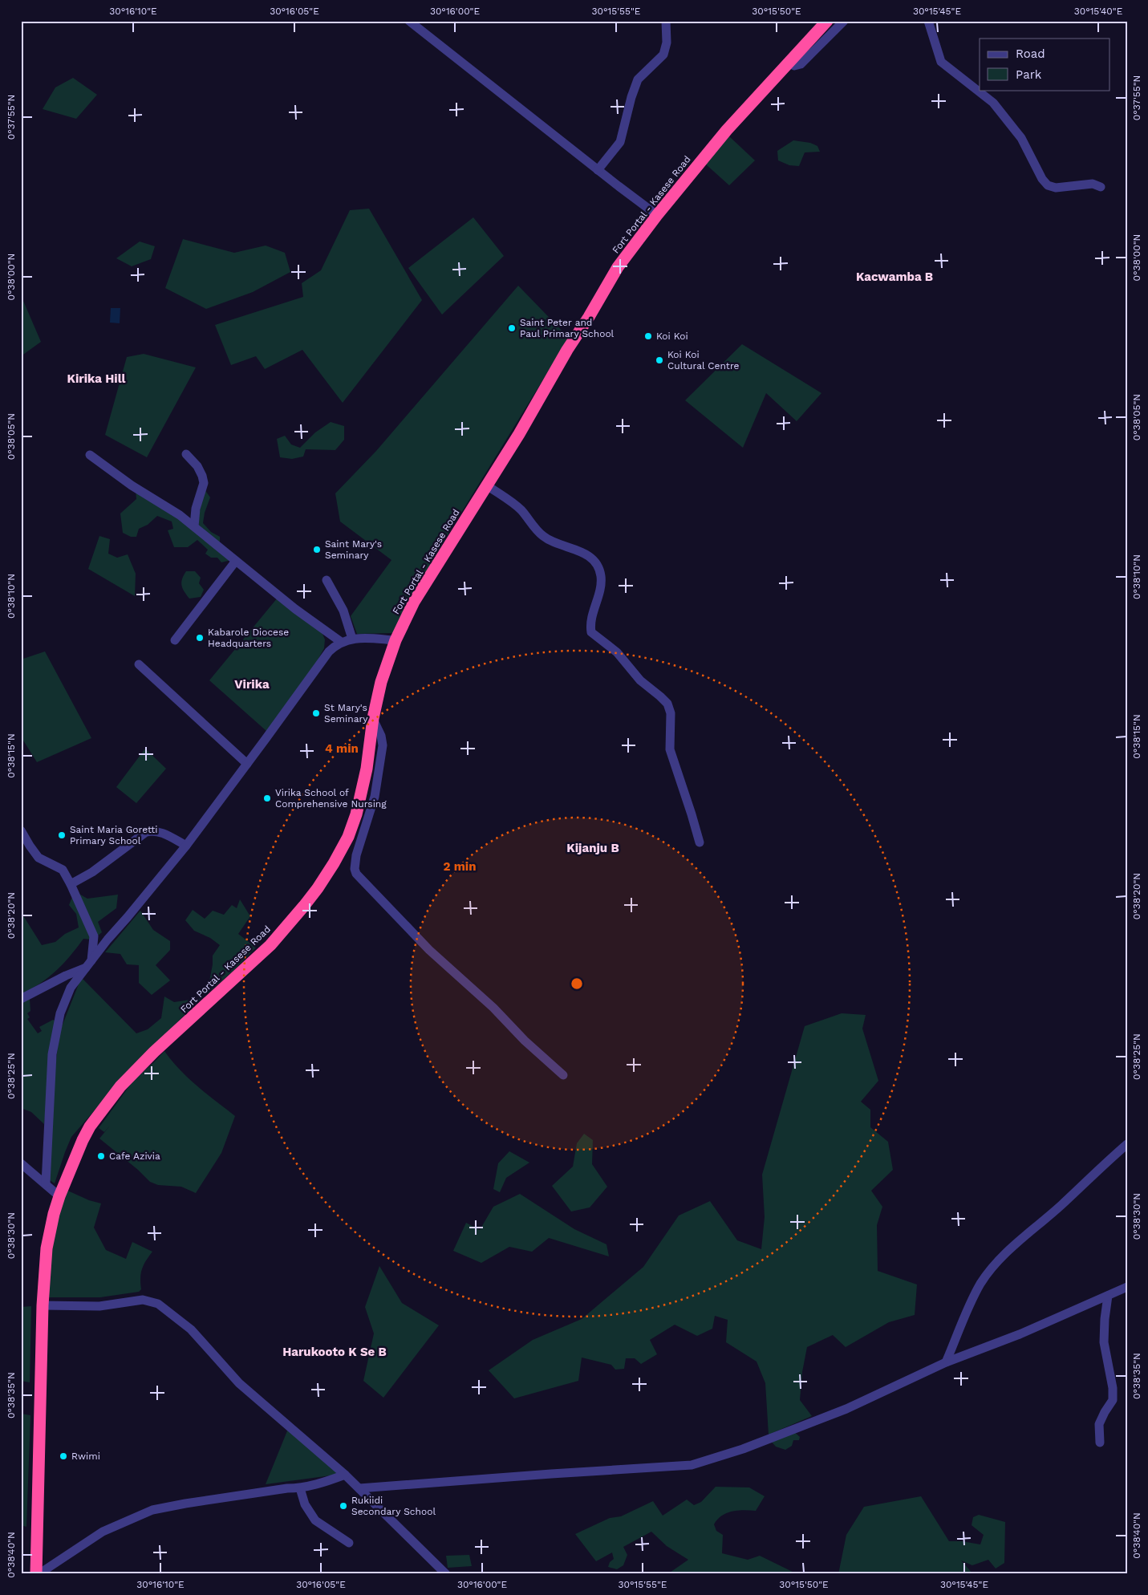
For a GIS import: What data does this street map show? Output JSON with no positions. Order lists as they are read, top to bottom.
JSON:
{
  "streets": {
    "highway": ["Fort Portal - Kasese Road"]
  },
  "districts": [
    "Kacwamba B",
    "Kirika Hill",
    "Virika",
    "Kijanju B",
    "Harukooto K Se B"
  ],
  "places": [
    "Saint Peter and Paul Primary School",
    "Koi Koi",
    "Koi Koi Cultural Centre",
    "Saint Mary's Seminary",
    "Kabarole Diocese Headquarters",
    "St Mary's Seminary",
    "Virika School of Comprehensive Nursing",
    "Saint Maria Goretti Primary School",
    "Cafe Azivia",
    "Rwimi",
    "Rukiidi Secondary School"
  ],
  "legend": ["Road", "Park"],
  "coordinates": [
    "30°16'10\"E",
    "30°16'05\"E",
    "30°16'00\"E",
    "30°15'55\"E",
    "30°15'50\"E",
    "30°15'45\"E",
    "30°15'40\"E",
    "0°37'55\"N",
    "0°38'00\"N",
    "0°38'05\"N",
    "0°38'10\"N",
    "0°38'15\"N",
    "0°38'20\"N",
    "0°38'25\"N",
    "0°38'30\"N",
    "0°38'35\"N",
    "0°38'40\"N"
  ],
  "rings": ["4 min", "2 min"]
}
